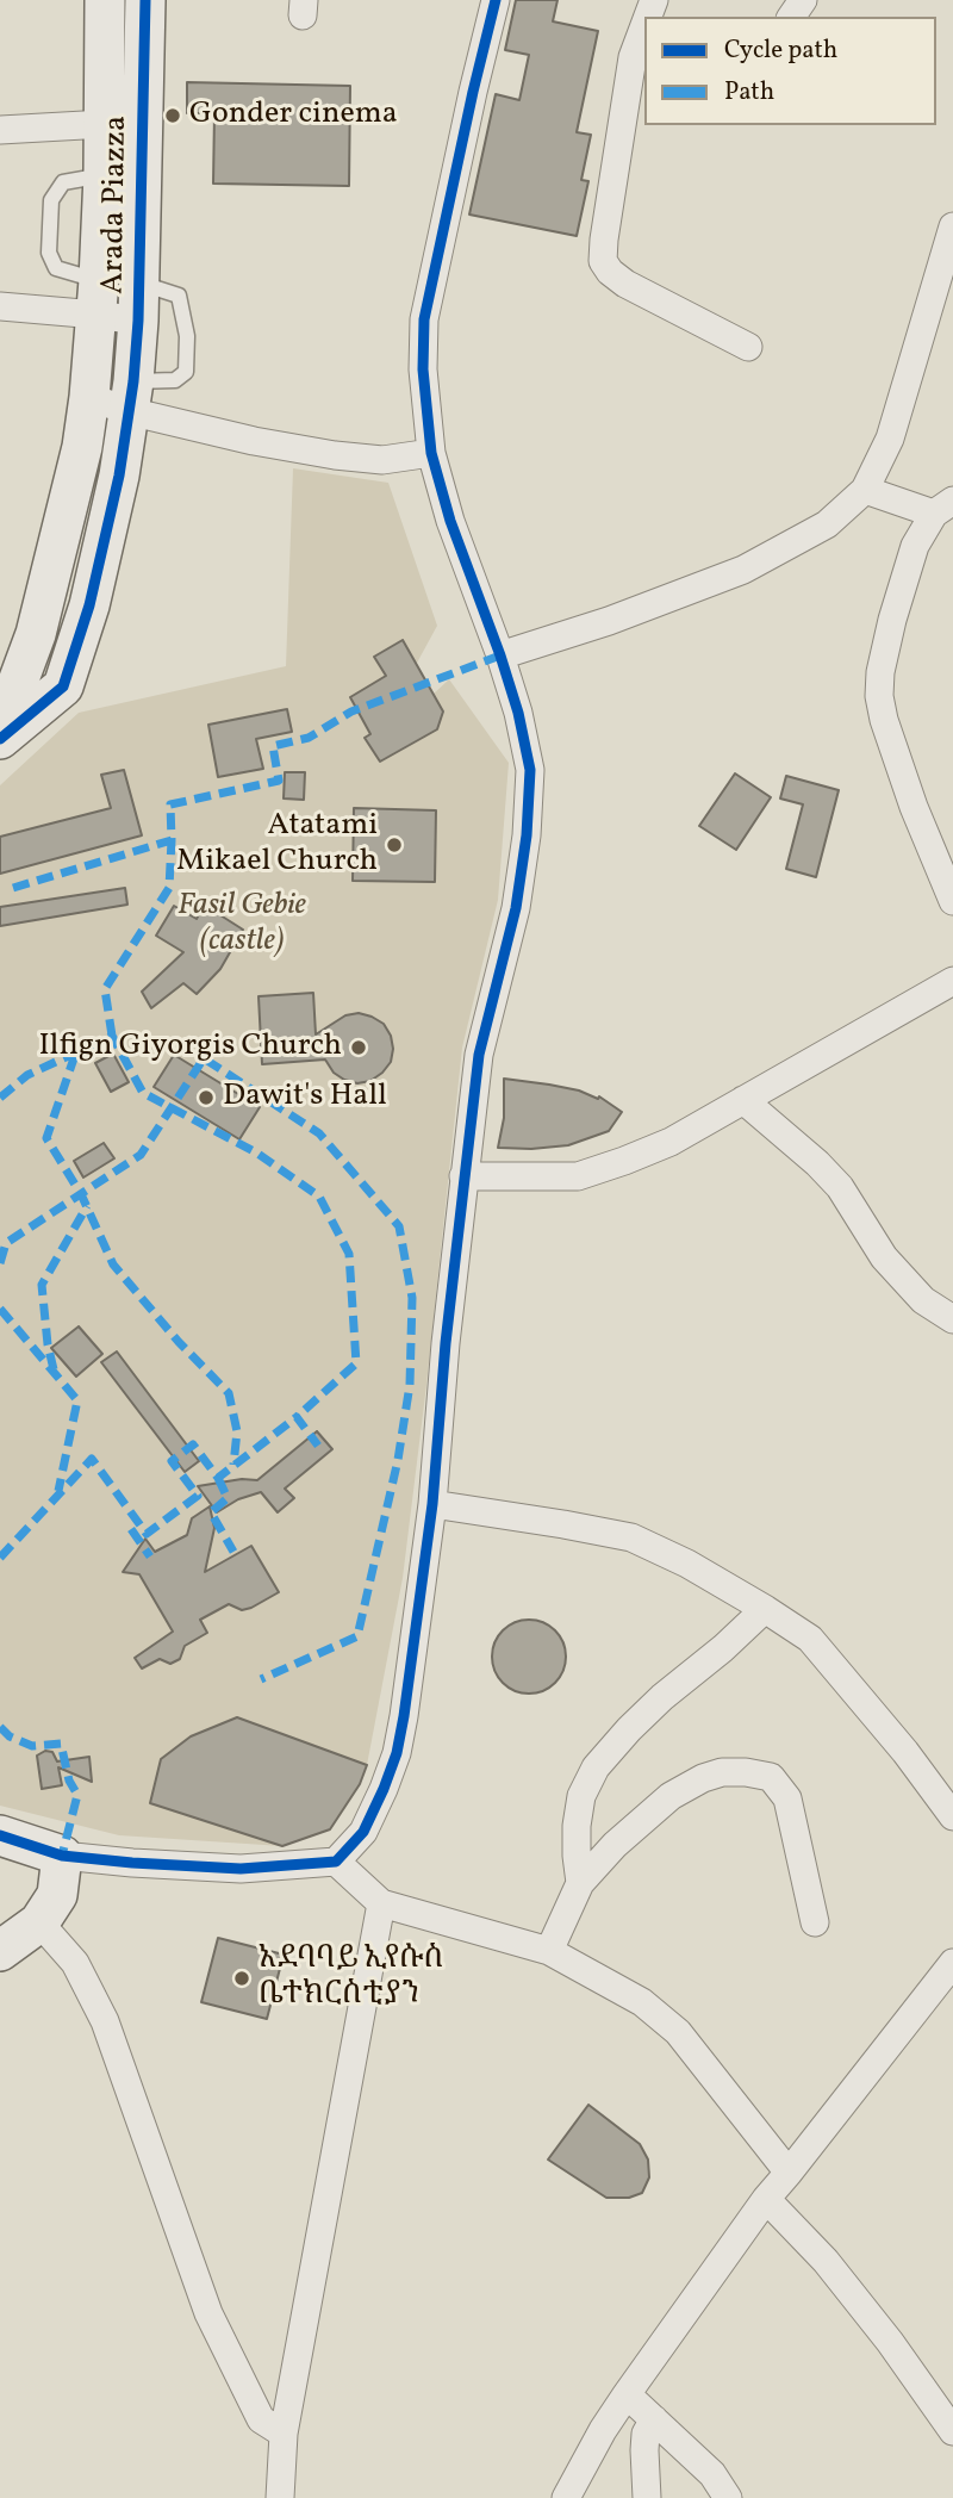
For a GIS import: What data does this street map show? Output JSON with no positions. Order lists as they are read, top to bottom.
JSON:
{
  "streets": {
    "street": ["Arada Piazza"]
  },
  "parks": ["Fasil Gebie (castle)"],
  "places": [
    "Gonder cinema",
    "Atatami Mikael Church",
    "Ilfign Giyorgis Church",
    "Dawit's Hall",
    "አደባባይ ኢየሱስ ቤተክርስቲያን"
  ],
  "legend": ["Cycle path", "Path"]
}
